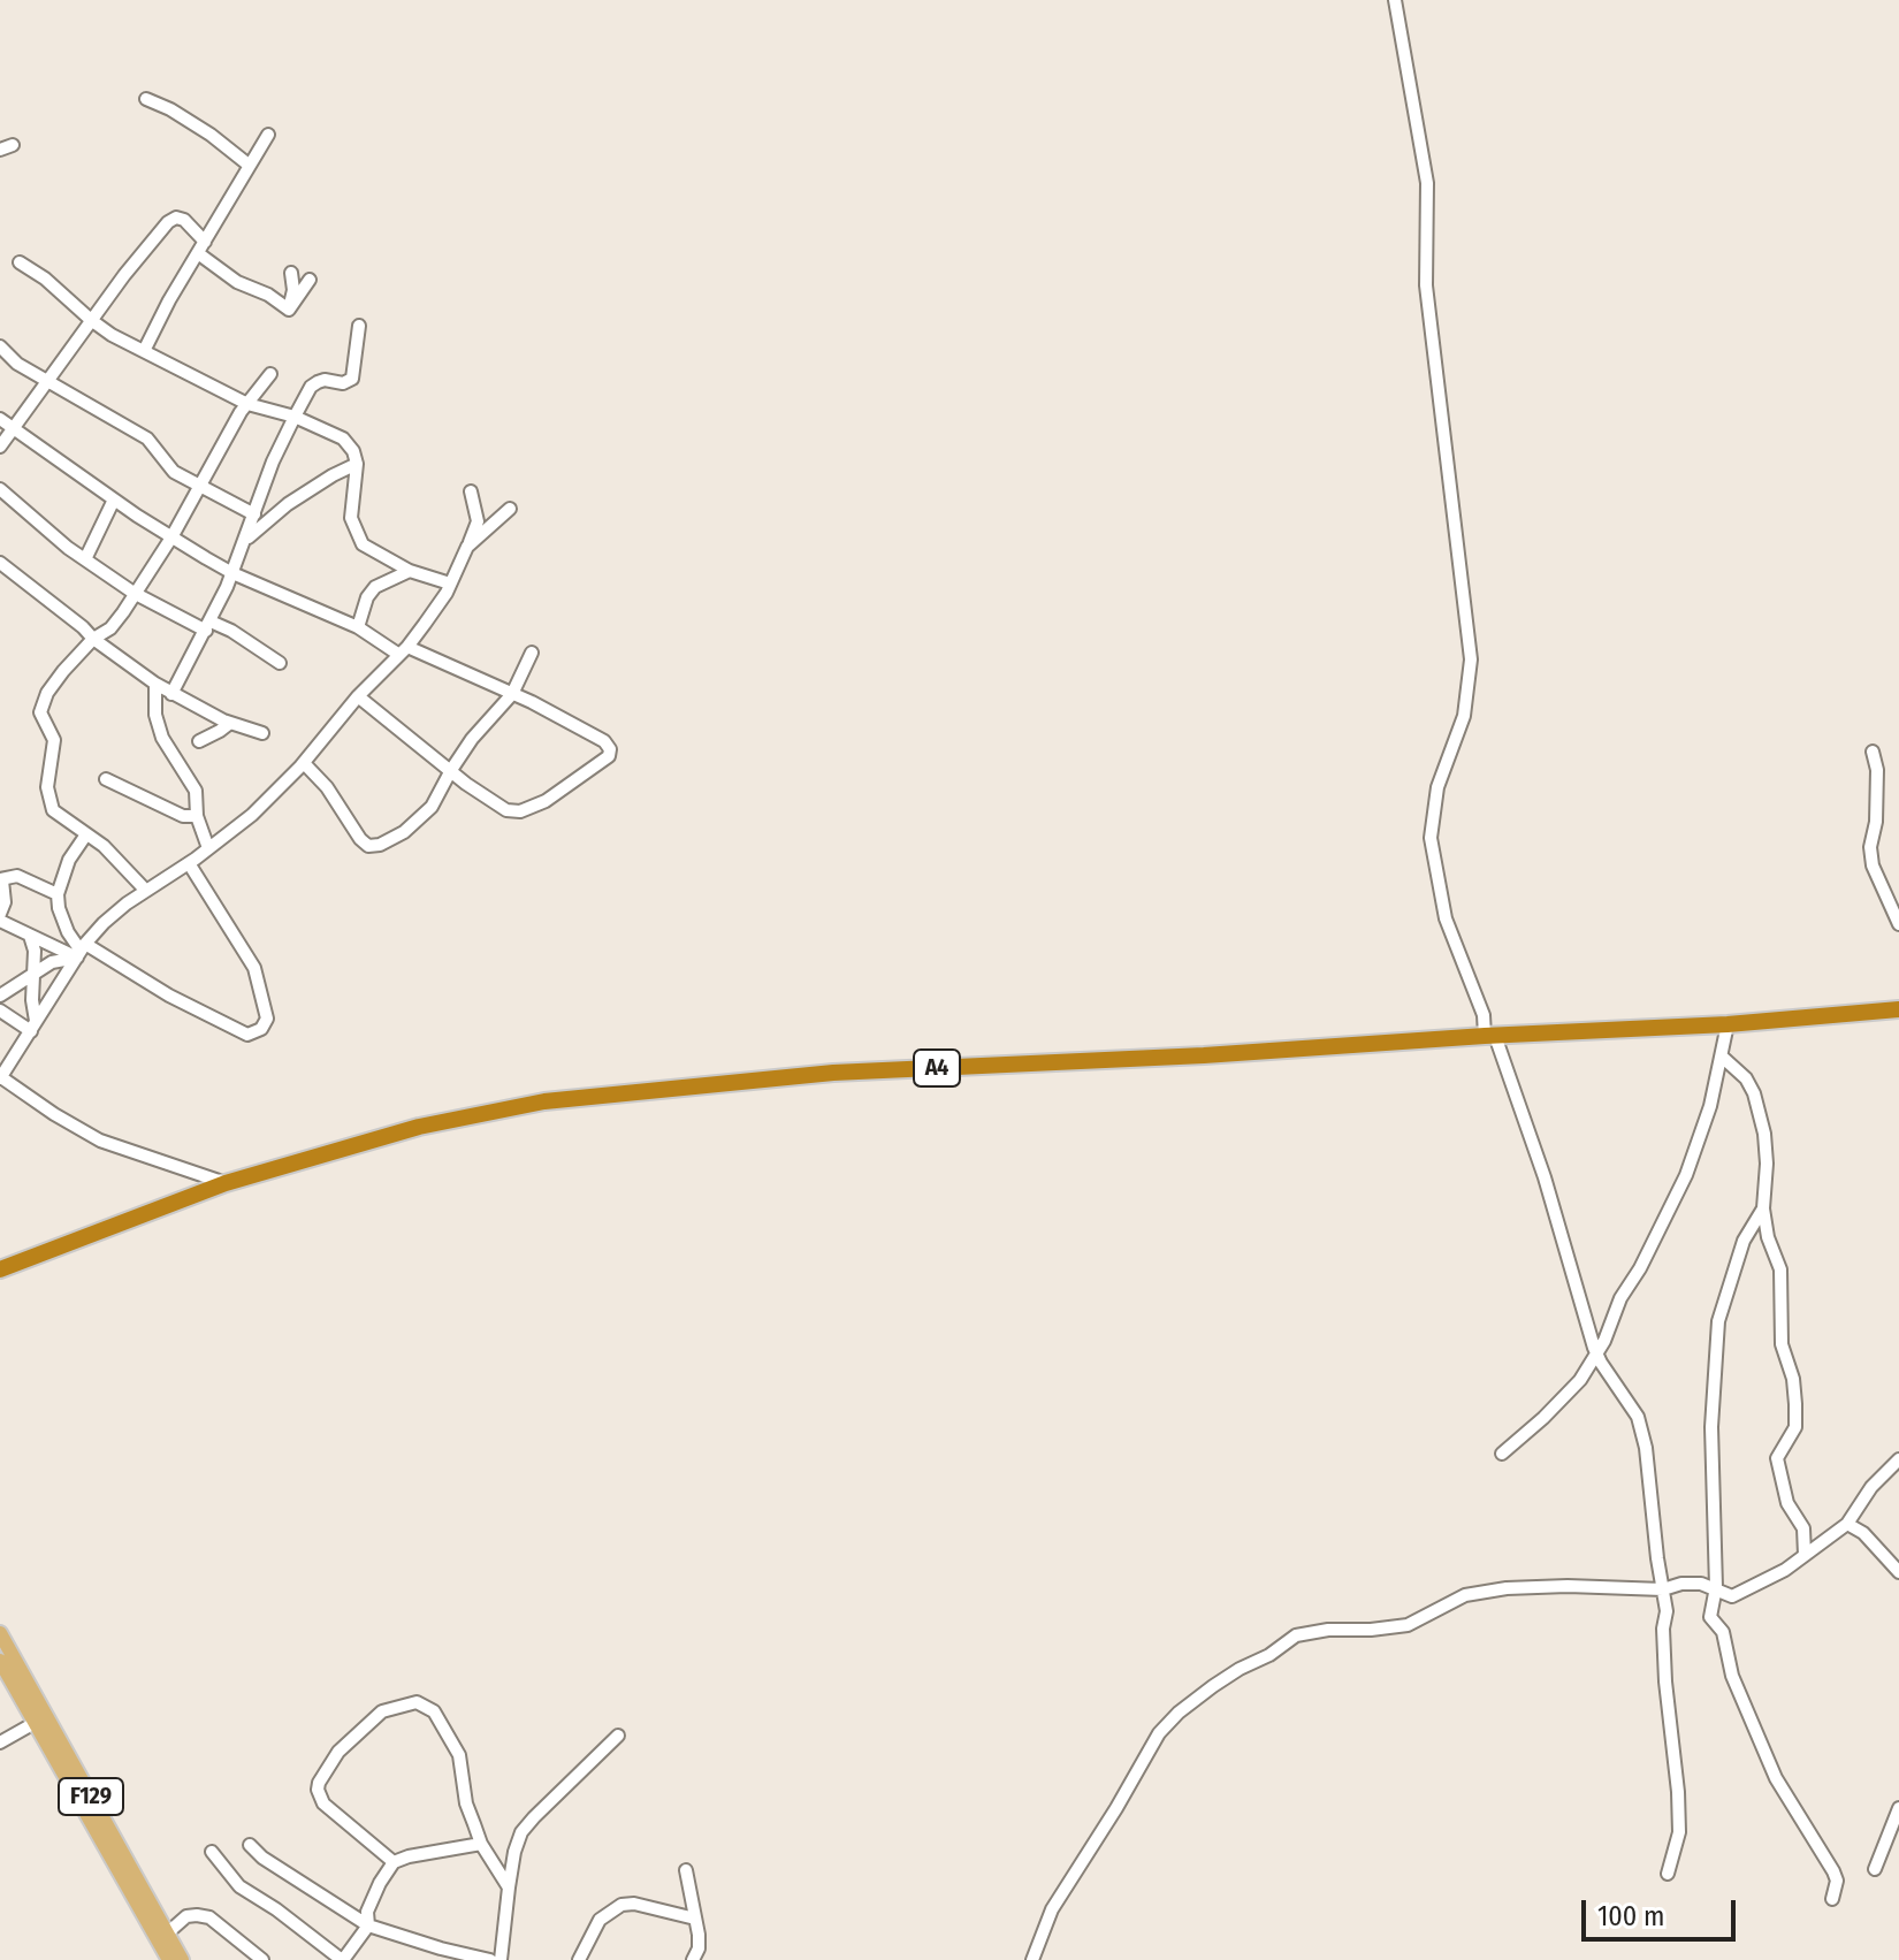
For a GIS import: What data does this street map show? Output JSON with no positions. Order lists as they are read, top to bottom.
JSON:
{
  "streets": {
    "highway": ["A4"],
    "main road": ["F129"]
  },
  "scale_bar": "100 m"
}
